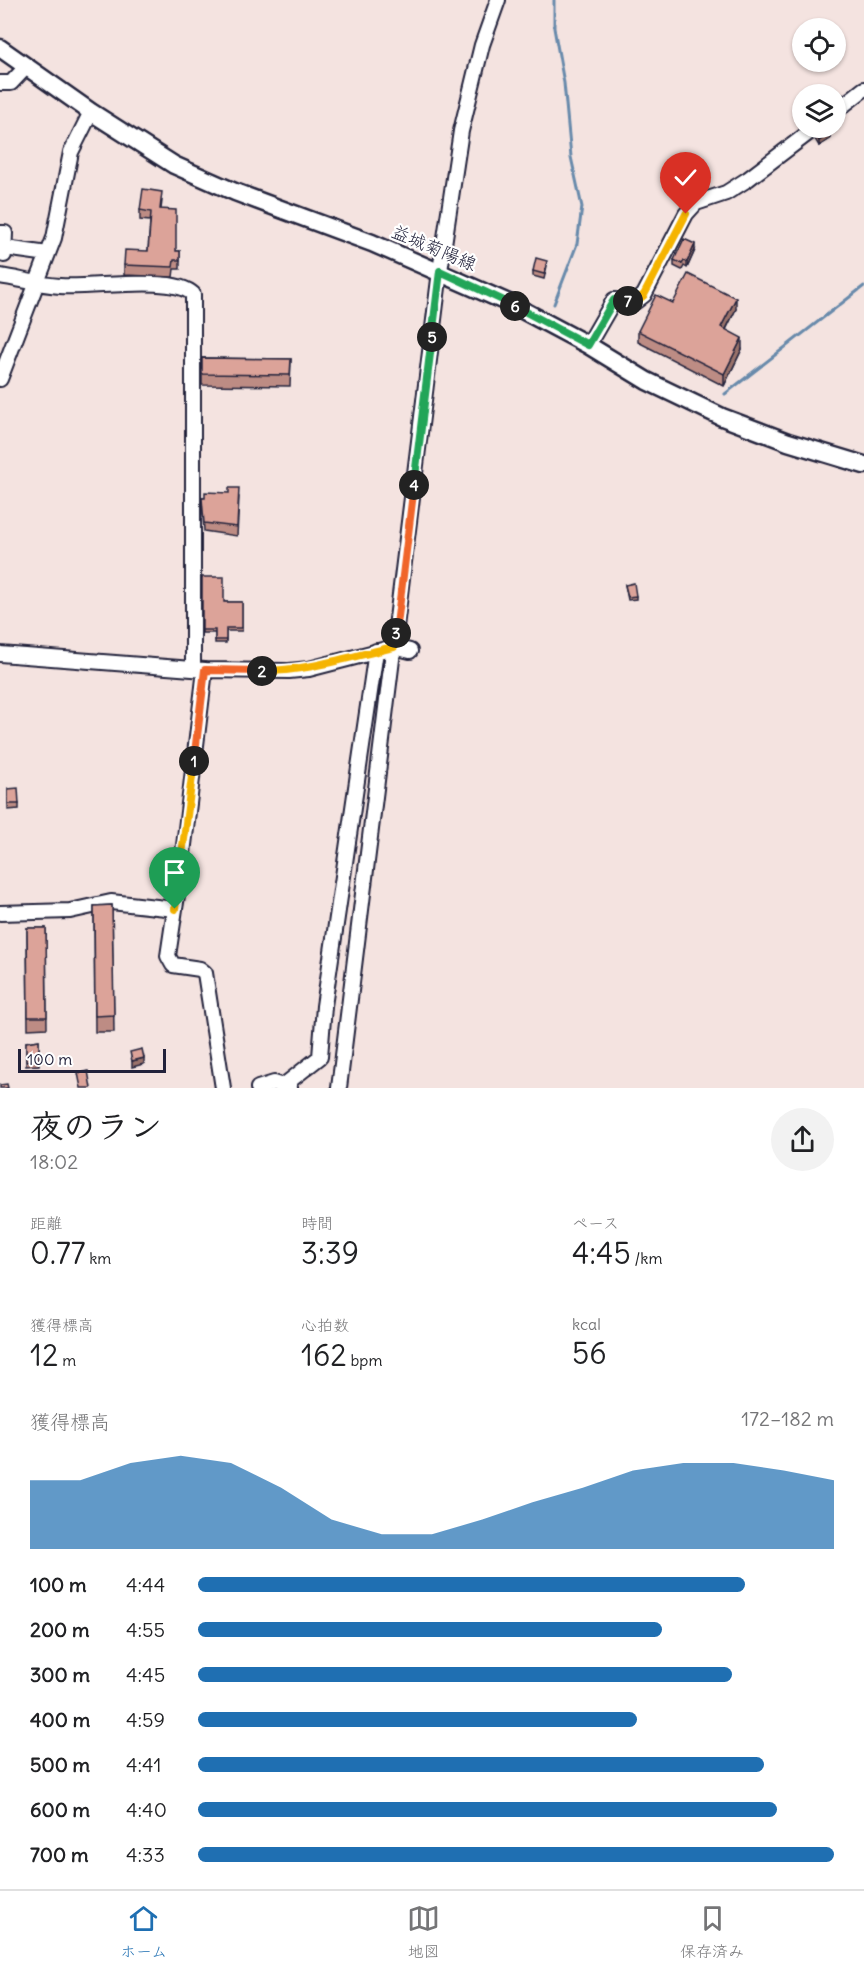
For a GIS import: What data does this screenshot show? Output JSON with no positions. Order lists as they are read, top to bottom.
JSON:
{
  "streets": {
    "main road": ["益城菊陽線"]
  },
  "scale_bar": "100 m",
  "page": {
    "pins": [
      "7",
      "6",
      "5",
      "4",
      "3",
      "2",
      "1"
    ],
    "scale": "100 m",
    "heading": ["夜のラン", "18:02"],
    "stats": [
      ["距離", "0.77 km"],
      ["時間", "3:39"],
      ["ペース", "4:45 /km"],
      ["獲得標高", "12 m"],
      ["心拍数", "162 bpm"],
      ["kcal", "56"]
    ],
    "chart": ["獲得標高", "172–182 m"],
    "list": [
      {
        "name": "100 m",
        "note": "4:44"
      },
      {
        "name": "200 m",
        "note": "4:55"
      },
      {
        "name": "300 m",
        "note": "4:45"
      },
      {
        "name": "400 m",
        "note": "4:59"
      },
      {
        "name": "500 m",
        "note": "4:41"
      },
      {
        "name": "600 m",
        "note": "4:40"
      },
      {
        "name": "700 m",
        "note": "4:33"
      }
    ],
    "tabs": ["ホーム", "地図", "保存済み"]
  }
}
